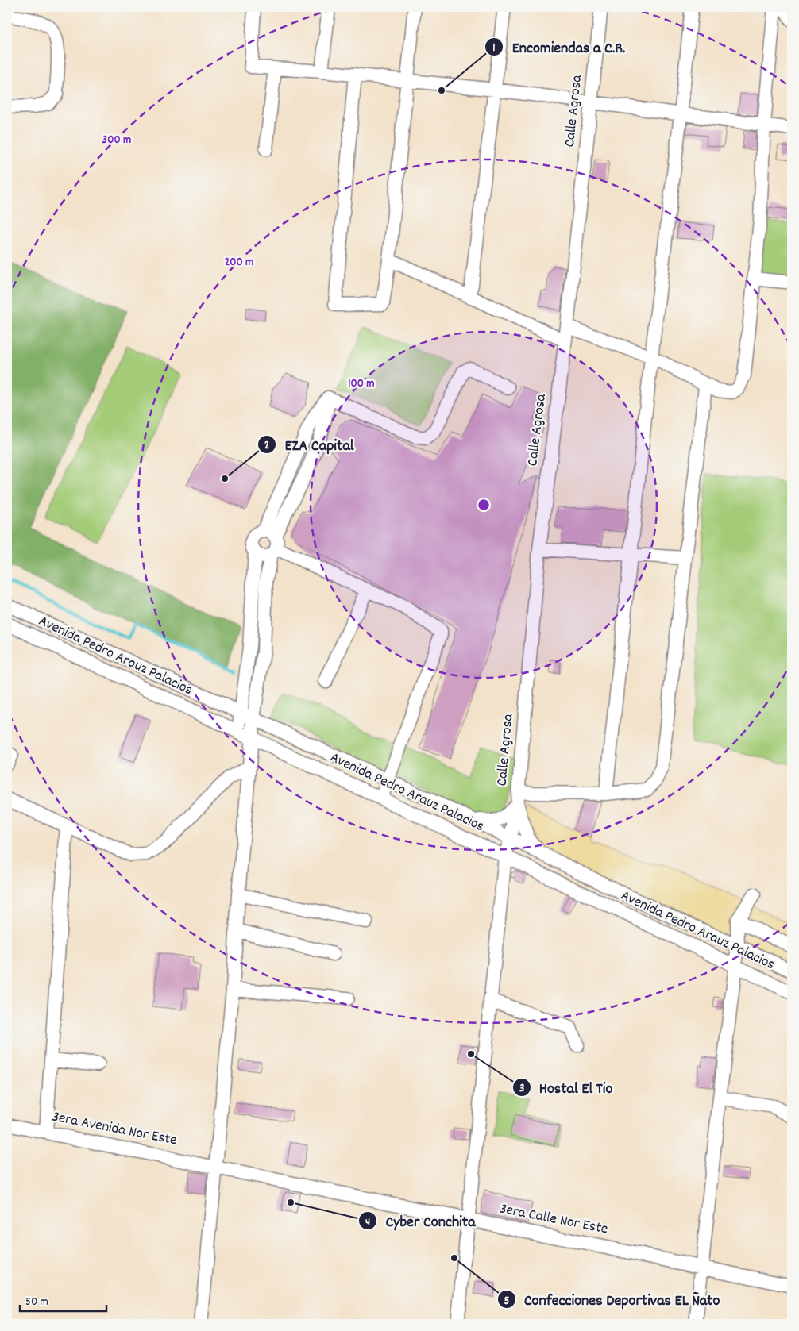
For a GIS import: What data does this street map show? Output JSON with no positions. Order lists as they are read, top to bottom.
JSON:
{
  "streets": {
    "street": [
      "Calle Agrosa",
      "Avenida Pedro Arauz Palacios",
      "3era Avenida Nor Este",
      "3era Calle Nor Este"
    ]
  },
  "crossings": [
    ["Calle Agrosa", "Avenida Pedro Arauz Palacios"],
    ["Calle Agrosa", "3era Calle Nor Este"],
    ["3era Avenida Nor Este", "3era Calle Nor Este"]
  ],
  "places": [
    "Encomiendas a C.R.",
    "EZA Capital",
    "Hostal El Tio",
    "Cyber Conchita",
    "Confecciones Deportivas EL Ñato"
  ],
  "scale_bar": "50 m",
  "rings": ["300 m", "200 m", "100 m"]
}
